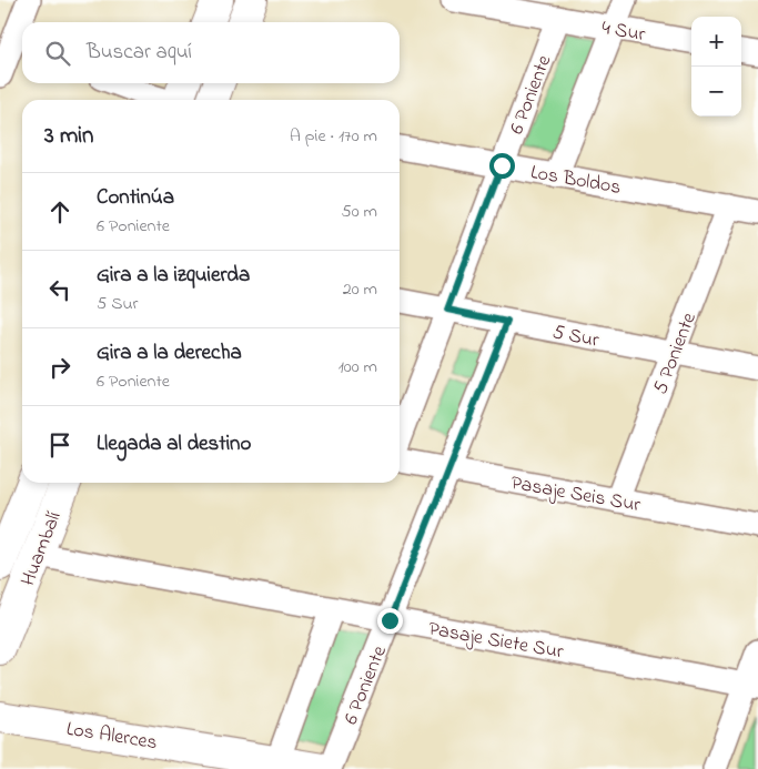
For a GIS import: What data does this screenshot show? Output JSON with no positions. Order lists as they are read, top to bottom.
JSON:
{
  "streets": {
    "street": [
      "4 Sur",
      "6 Poniente",
      "Los Boldos",
      "5 Sur",
      "5 Poniente",
      "Pasaje Seis Sur",
      "Huambalí",
      "Pasaje Siete Sur",
      "Los Alerces"
    ]
  },
  "crossings": [
    ["4 Sur", "6 Poniente"],
    ["6 Poniente", "Los Boldos"],
    ["6 Poniente", "5 Sur"],
    ["6 Poniente", "Pasaje Seis Sur"],
    ["6 Poniente", "Pasaje Siete Sur"],
    ["Los Boldos", "5 Poniente"],
    ["5 Sur", "5 Poniente"],
    ["5 Poniente", "Pasaje Seis Sur"],
    ["Huambalí", "Pasaje Siete Sur"]
  ],
  "page": {
    "map_buttons": ["+", "−"],
    "search": "Buscar aquí",
    "heading": ["3 min", "A pie · 170 m"],
    "list": [
      ["Continúa", "6 Poniente", "50 m"],
      ["Gira a la izquierda", "5 Sur", "20 m"],
      ["Gira a la derecha", "6 Poniente", "100 m"],
      "Llegada al destino"
    ]
  }
}
